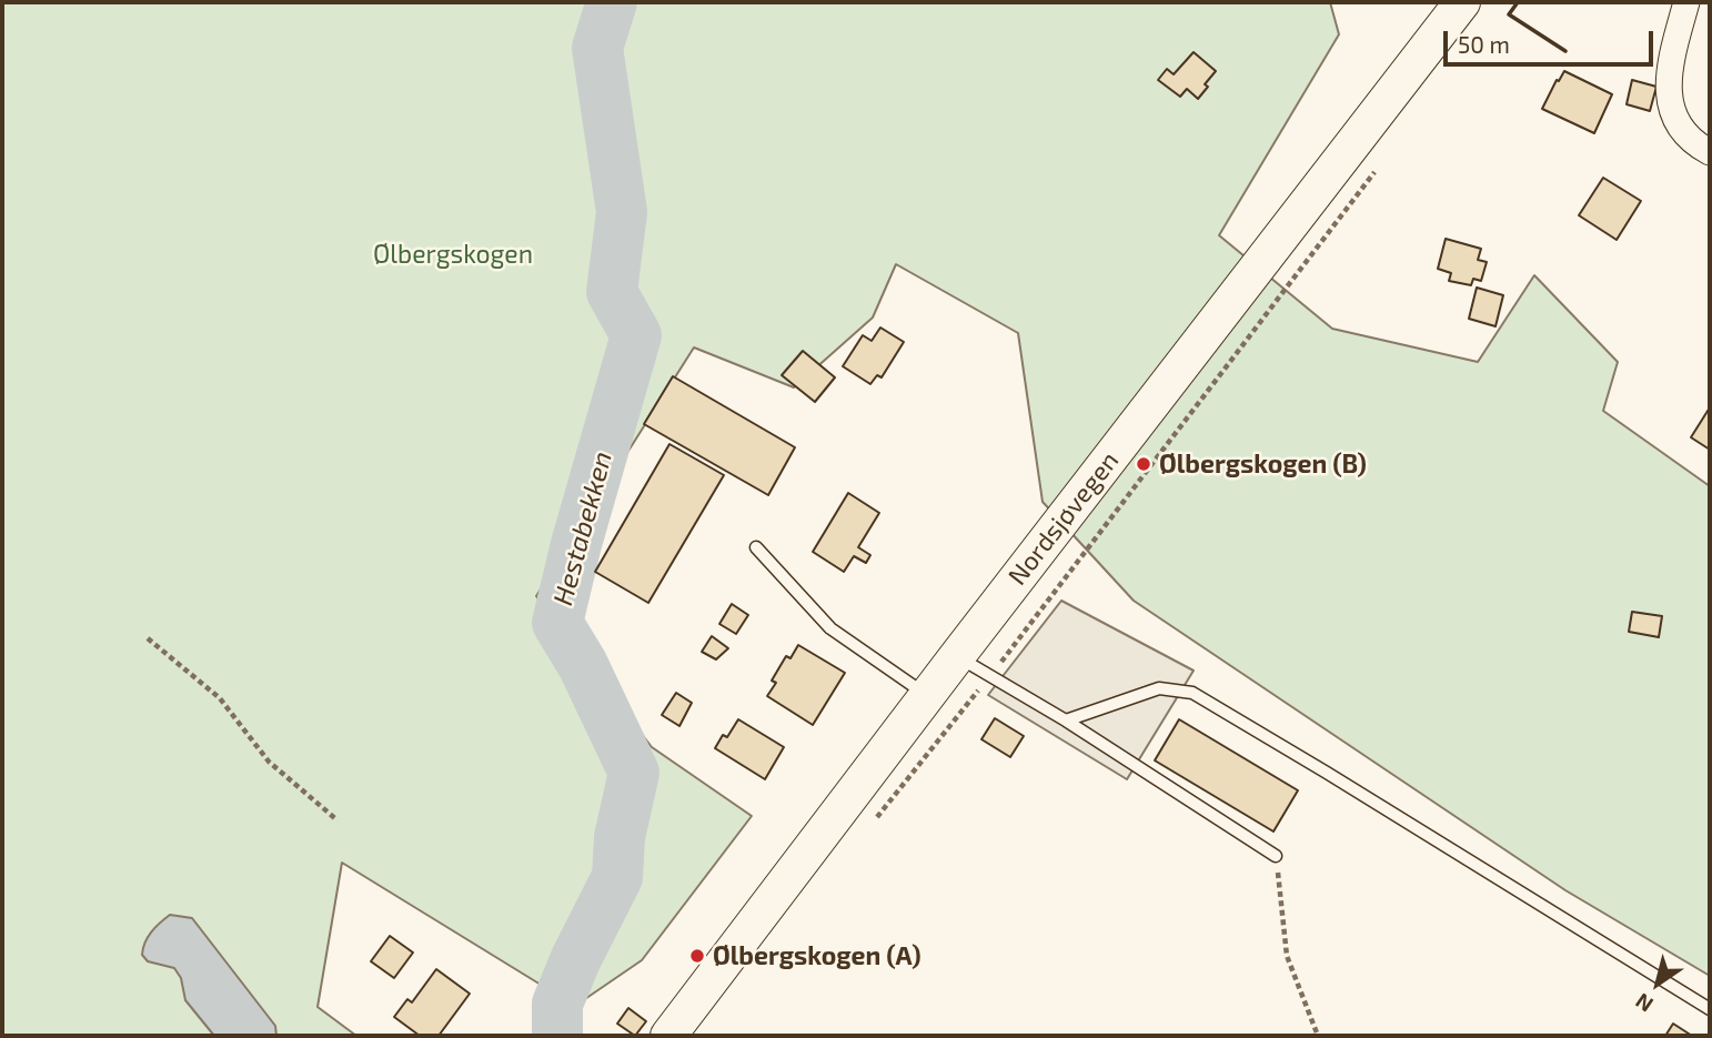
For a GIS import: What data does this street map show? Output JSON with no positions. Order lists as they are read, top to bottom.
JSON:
{
  "streets": {
    "main road": ["Nordsjøvegen"]
  },
  "water": ["Hestabekken"],
  "parks": ["Ølbergskogen"],
  "places": ["Ølbergskogen (B)", "Ølbergskogen (A)"],
  "scale_bar": "50 m",
  "north": "bottom left"
}
